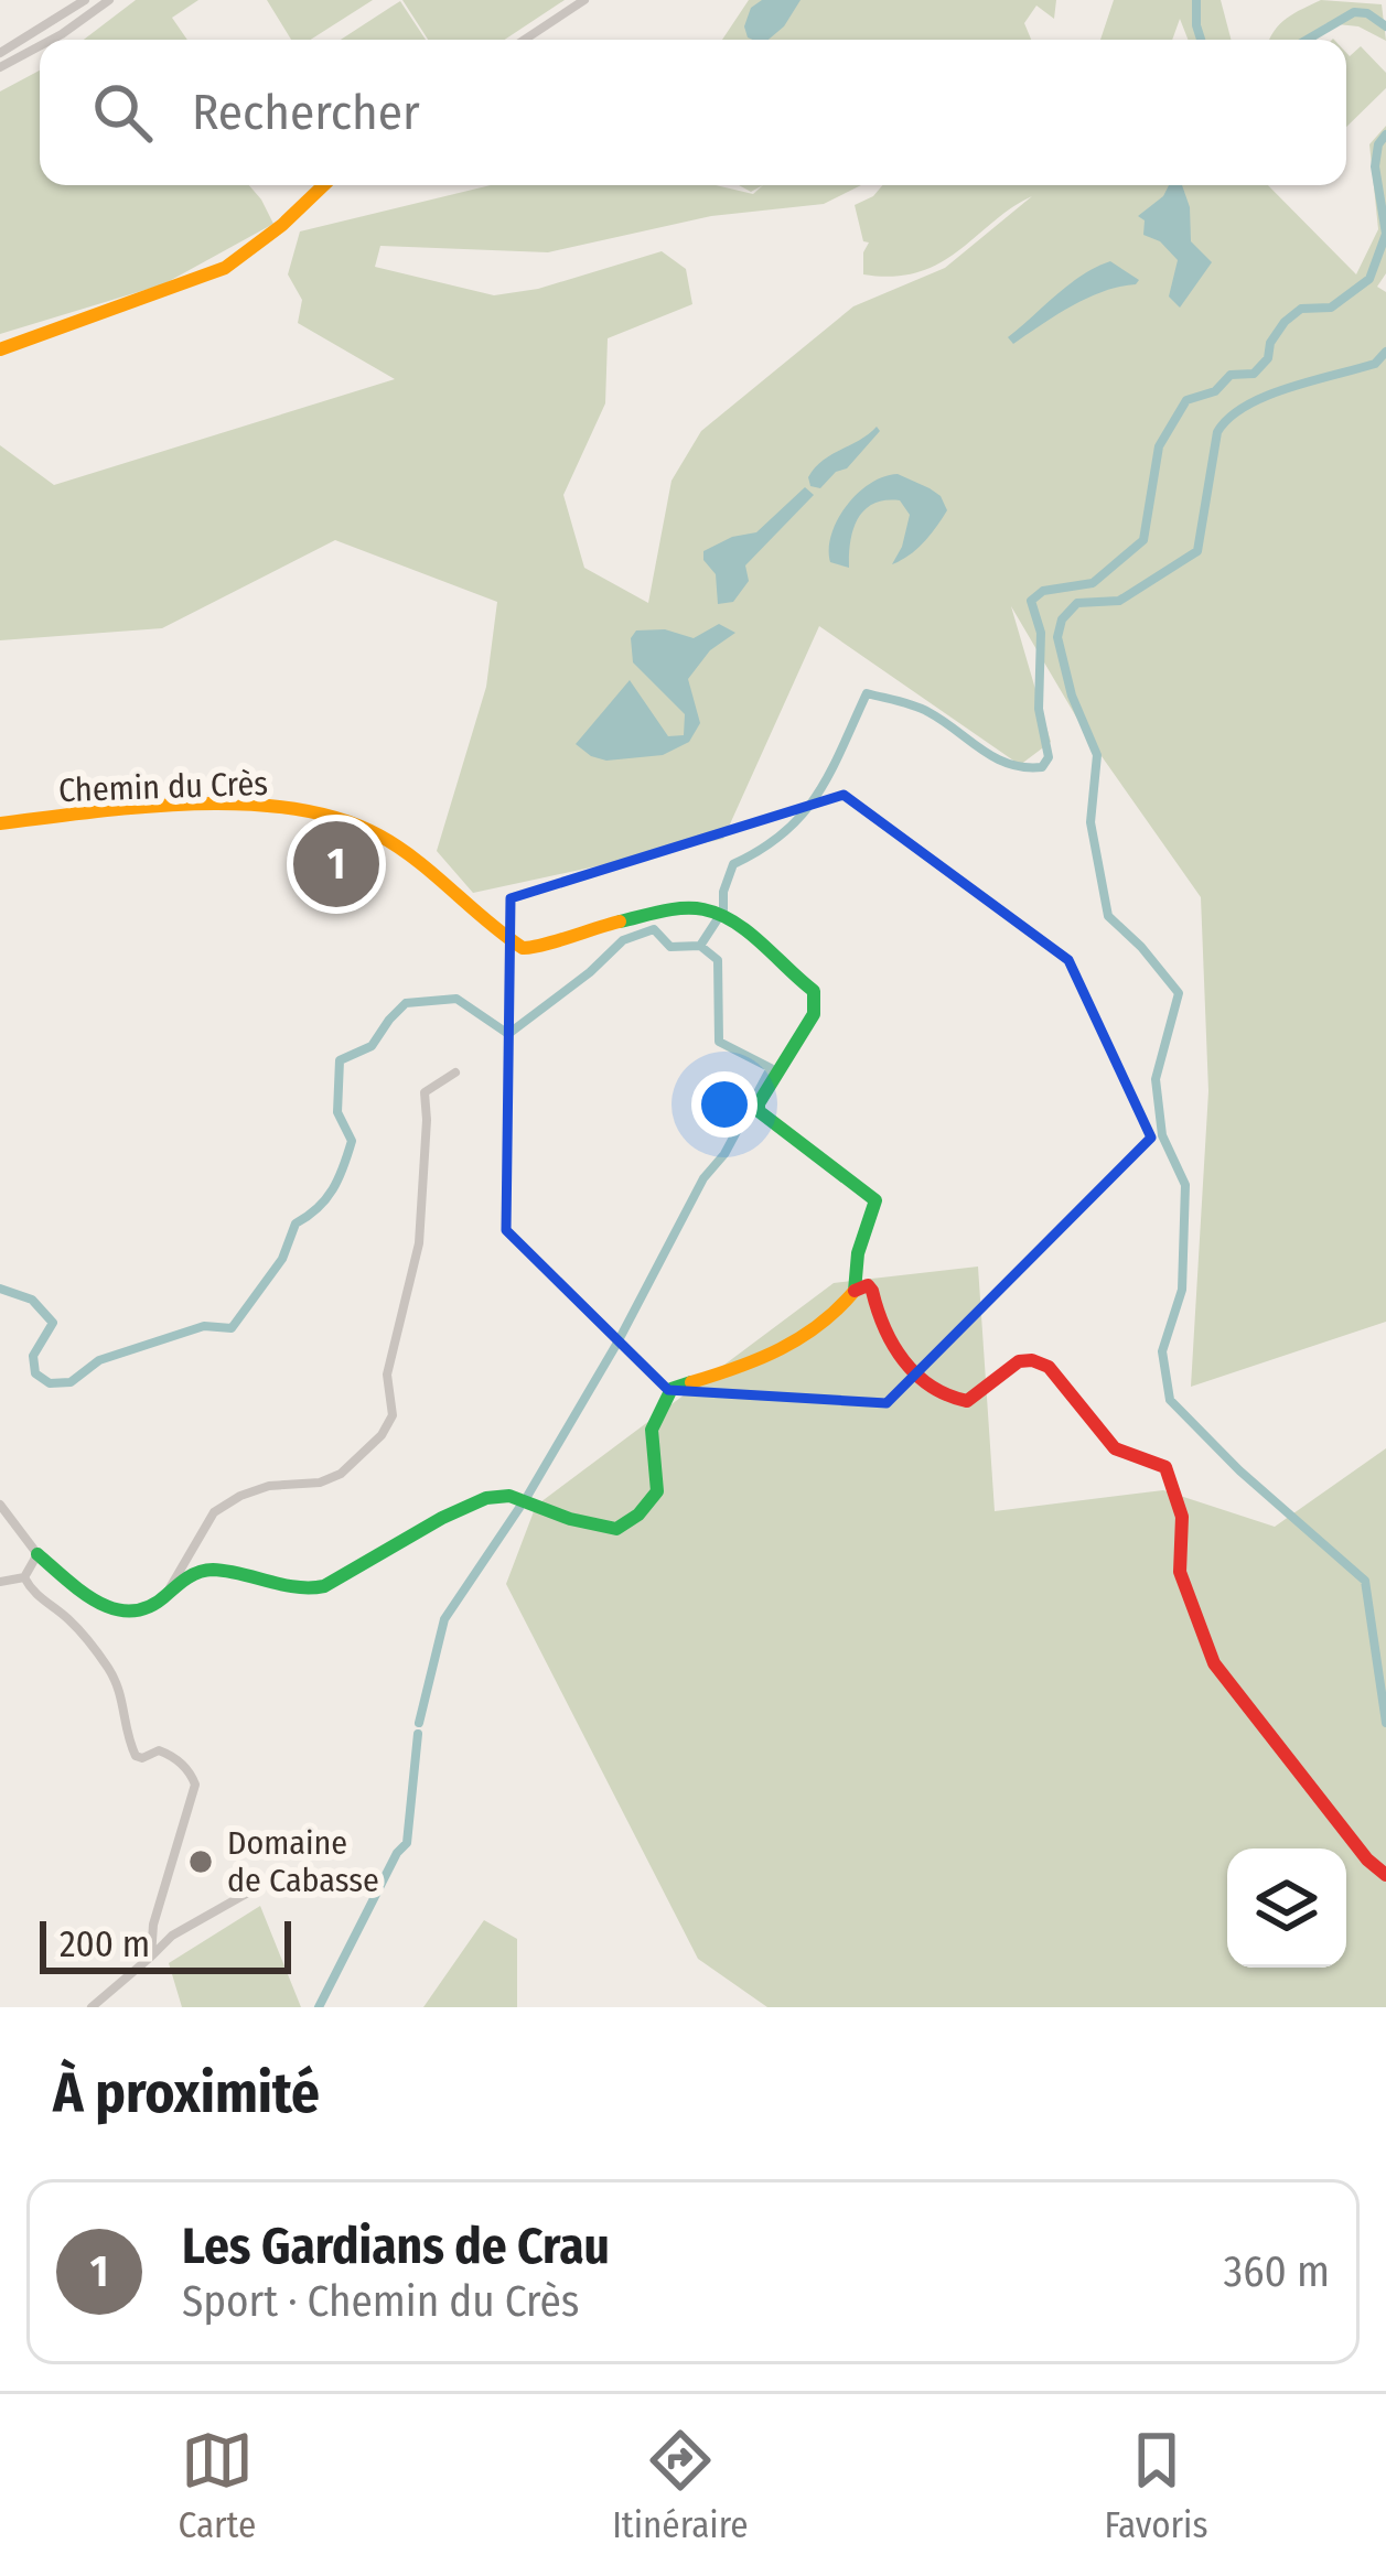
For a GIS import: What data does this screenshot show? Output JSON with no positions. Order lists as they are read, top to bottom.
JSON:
{
  "streets": {
    "street": ["Chemin du Crès"]
  },
  "places": ["Domaine de Cabasse"],
  "scale_bar": "200 m",
  "page": {
    "search": "Rechercher",
    "pins": "1",
    "scale": "200 m",
    "heading": "À proximité",
    "list": [
      {
        "mark": "1",
        "name": "Les Gardians de Crau",
        "note": "Sport · Chemin du Crès",
        "value": "360 m"
      }
    ],
    "nav": ["Carte", "Itinéraire", "Favoris"]
  }
}
